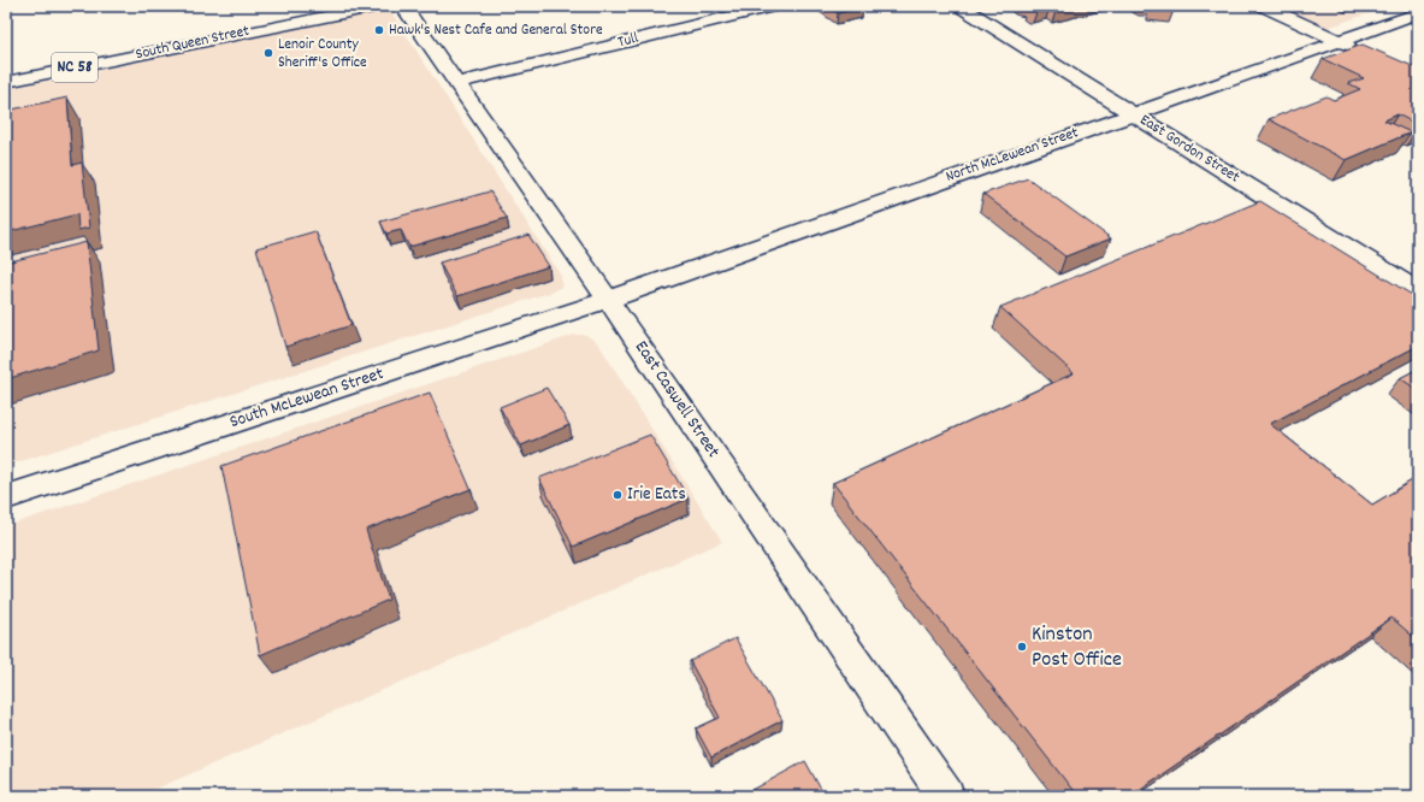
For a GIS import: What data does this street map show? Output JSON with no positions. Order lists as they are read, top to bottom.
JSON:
{
  "streets": {
    "street": [
      "Tull",
      "South Queen Street",
      "NC 58",
      "East Gordon Street",
      "North McLewean Street",
      "South McLewean Street",
      "East Caswell Street"
    ]
  },
  "crossings": [
    ["Tull", "East Caswell Street"],
    ["East Gordon Street", "North McLewean Street"],
    ["North McLewean Street", "South McLewean Street"],
    ["North McLewean Street", "East Caswell Street"],
    ["South McLewean Street", "East Caswell Street"]
  ],
  "places": [
    "Hawk's Nest Cafe and General Store",
    "Lenoir County Sheriff's Office",
    "Irie Eats",
    "Kinston Post Office"
  ]
}
